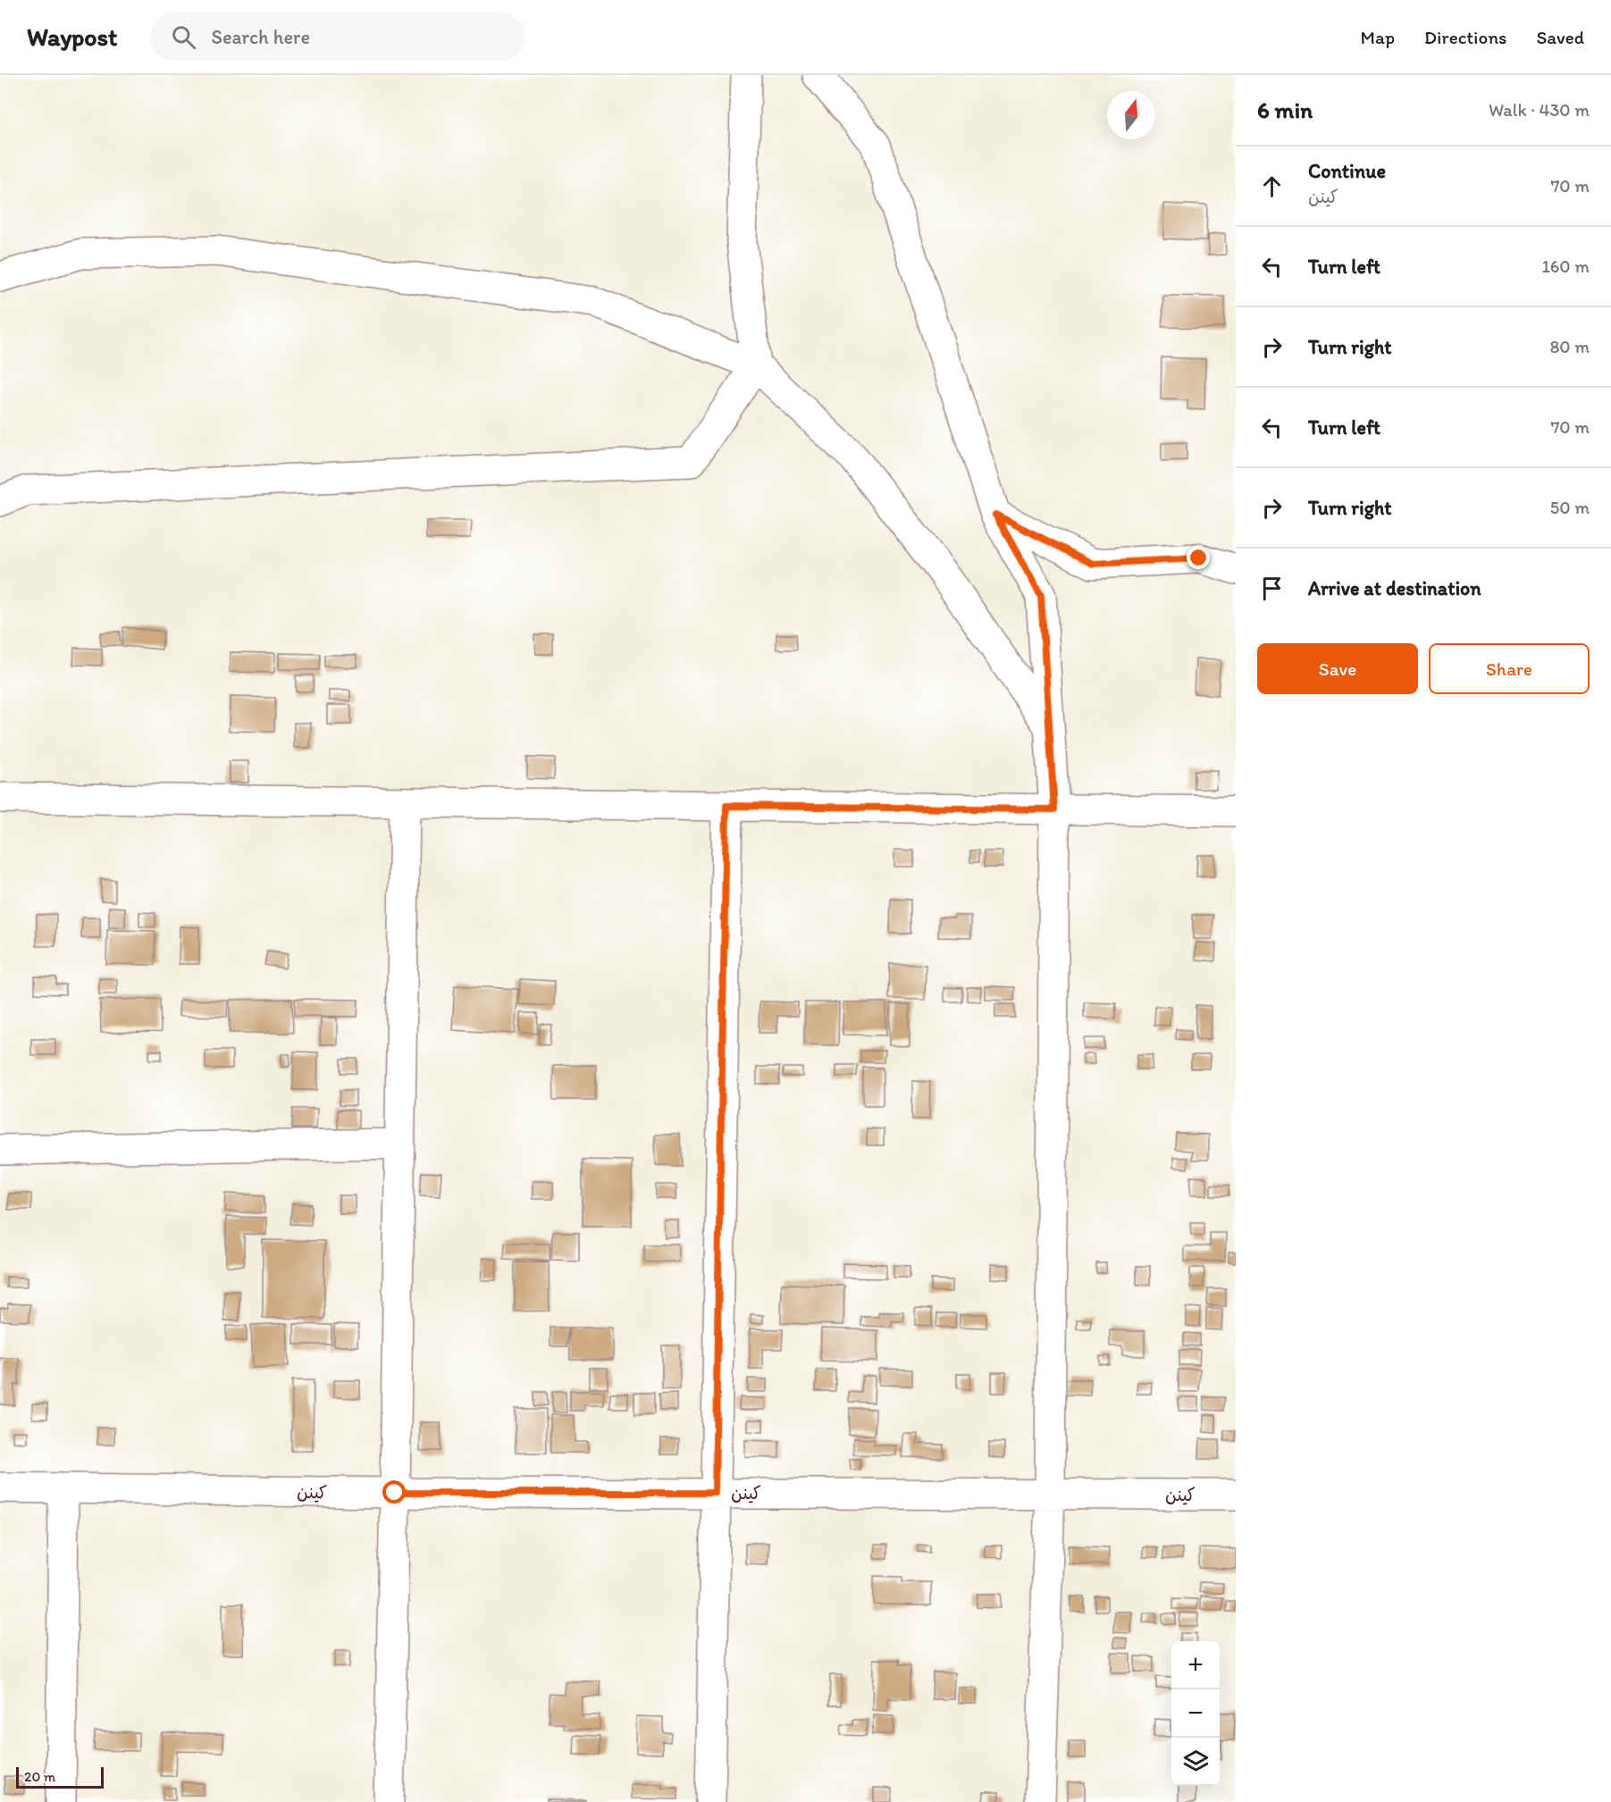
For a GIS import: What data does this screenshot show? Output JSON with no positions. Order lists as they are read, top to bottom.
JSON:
{
  "streets": {
    "street": ["كينن"]
  },
  "scale_bar": "20 m",
  "north": "top",
  "page": {
    "header": "Waypost",
    "search": "Search here",
    "nav": ["Map", "Directions", "Saved"],
    "heading": ["6 min", "Walk · 430 m"],
    "list": [
      ["Continue", "كينن", "70 m"],
      ["Turn left", "160 m"],
      ["Turn right", "80 m"],
      ["Turn left", "70 m"],
      ["Turn right", "50 m"],
      "Arrive at destination"
    ],
    "buttons": ["Save", "Share"],
    "map_buttons": ["+", "−"],
    "scale": "20 m"
  }
}
